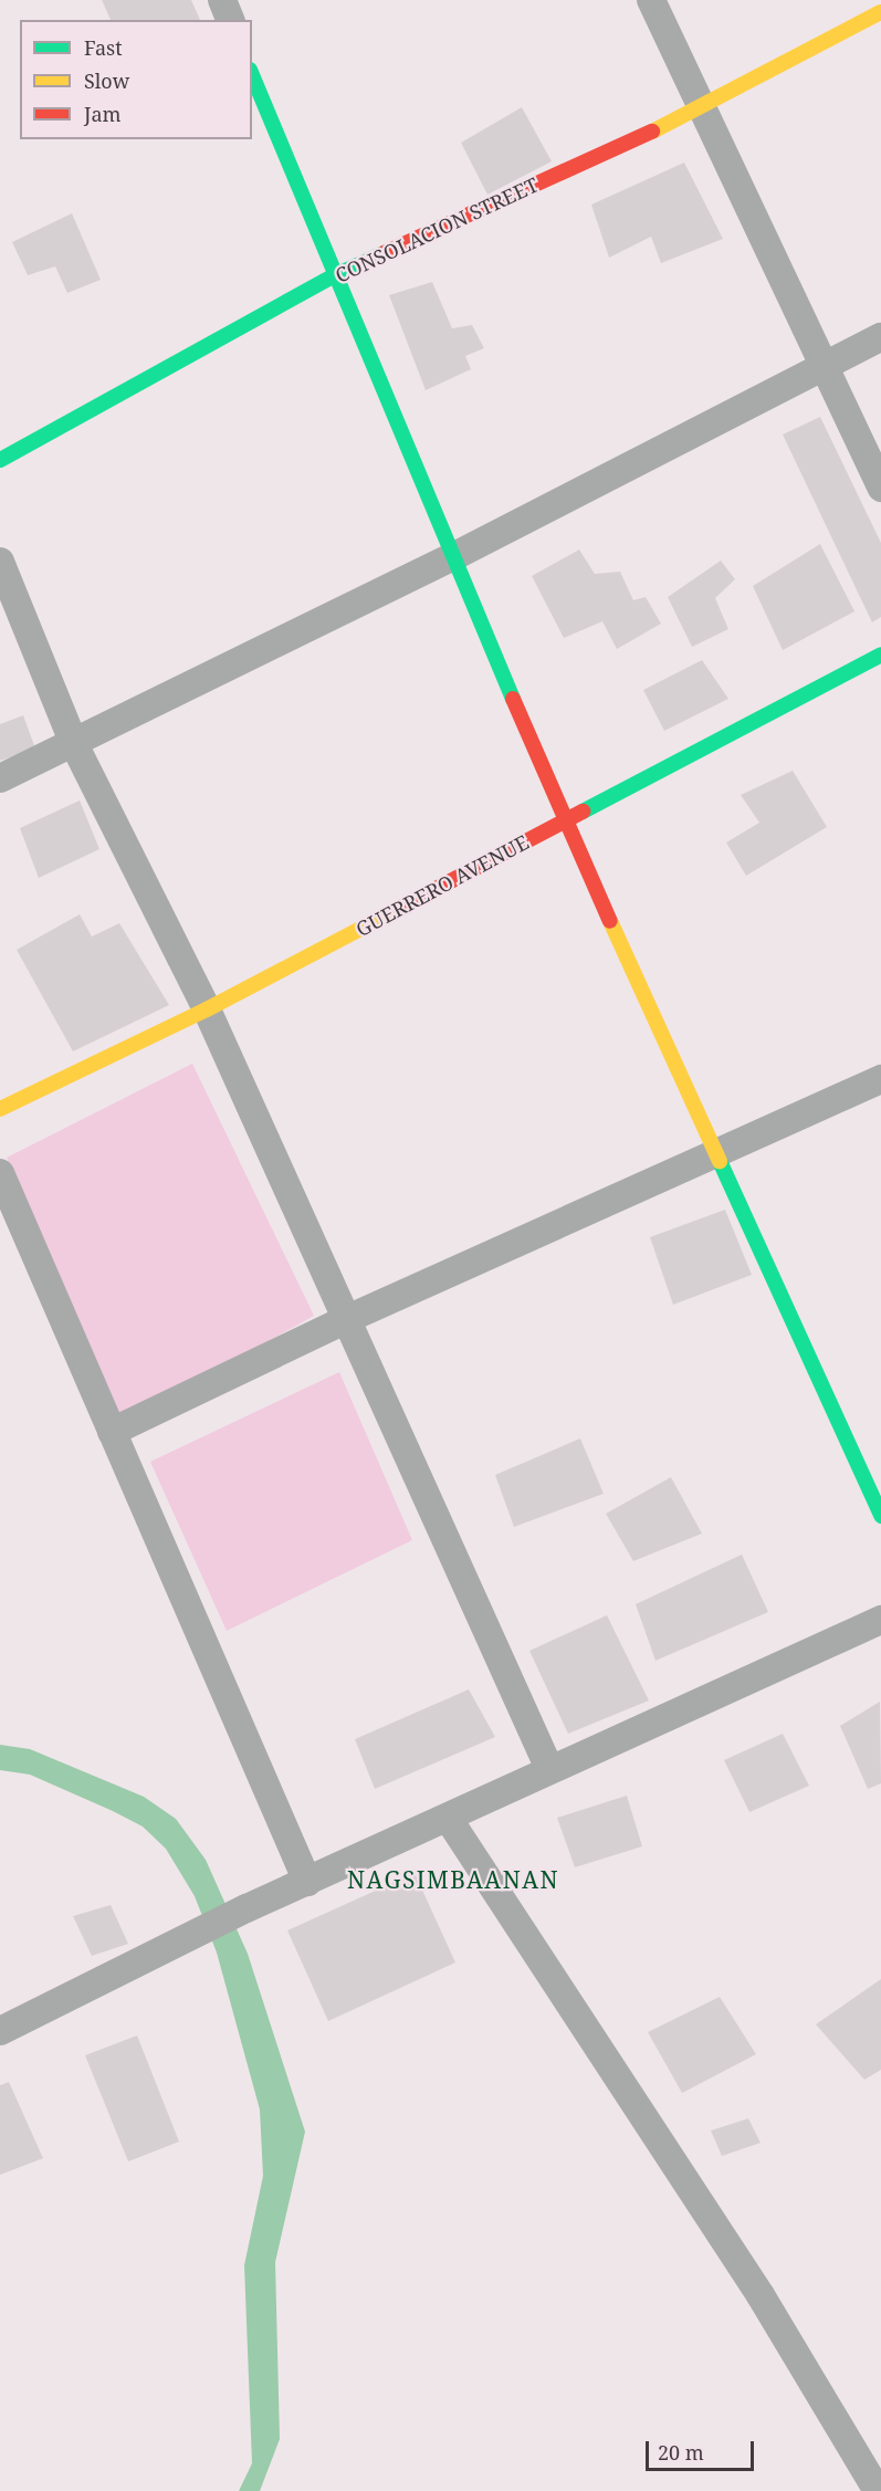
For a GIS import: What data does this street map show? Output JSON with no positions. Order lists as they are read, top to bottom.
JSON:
{
  "streets": {
    "street": ["CONSOLACION STREET", "GUERRERO AVENUE"]
  },
  "districts": ["NAGSIMBAANAN"],
  "legend": ["Fast", "Slow", "Jam"],
  "scale_bar": "20 m"
}
